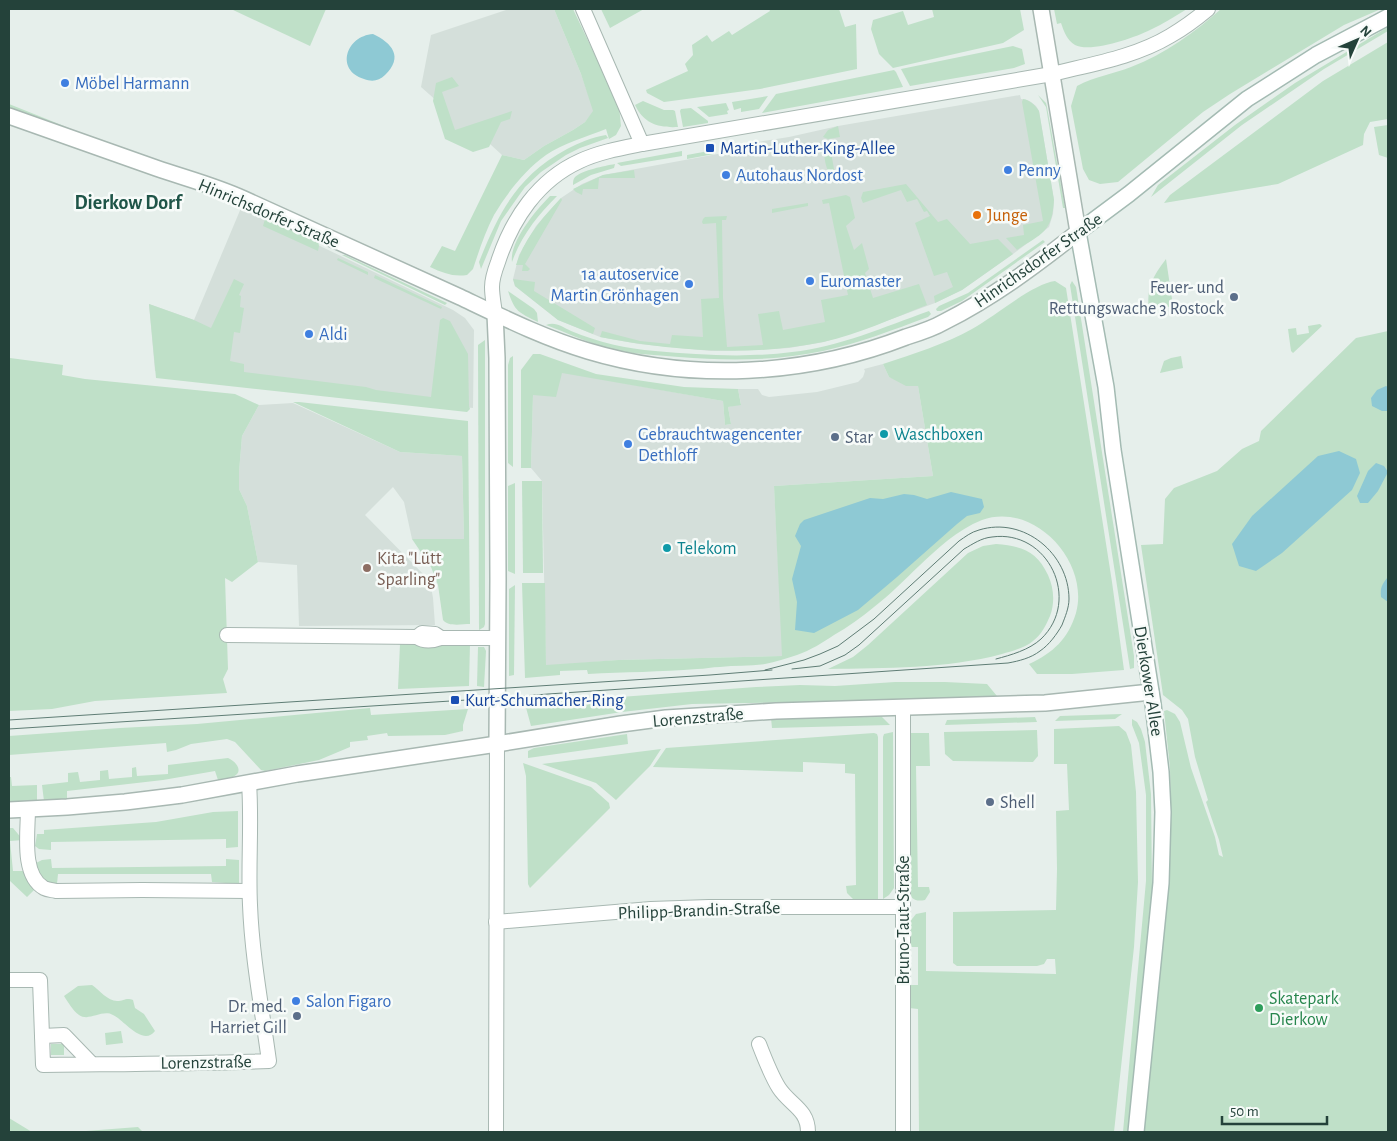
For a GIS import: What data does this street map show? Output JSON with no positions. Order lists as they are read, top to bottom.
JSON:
{
  "streets": {
    "street": [
      "Hinrichsdorfer Straße",
      "Dierkower Allee",
      "Lorenzstraße",
      "Philipp-Brandin-Straße",
      "Bruno-Taut-Straße"
    ]
  },
  "crossings": [
    ["Hinrichsdorfer Straße", "Dierkower Allee"],
    ["Dierkower Allee", "Lorenzstraße"],
    ["Lorenzstraße", "Bruno-Taut-Straße"],
    ["Philipp-Brandin-Straße", "Bruno-Taut-Straße"]
  ],
  "districts": ["Dierkow Dorf"],
  "places": {
    "other": [
      "Möbel Harmann",
      "Penny",
      "Autohaus Nordost",
      "Junge",
      "Euromaster",
      "1a autoservice Martin Grönhagen",
      "Feuer- und Rettungswache 3 Rostock",
      "Aldi",
      "Waschboxen",
      "Star",
      "Gebrauchtwagencenter Dethloff",
      "Telekom",
      "Kita \"Lütt Sparling\"",
      "Shell",
      "Salon Figaro",
      "Skatepark Dierkow",
      "Dr. med. Harriet Gill"
    ],
    "transit": ["Martin-Luther-King-Allee", "Kurt-Schumacher-Ring"]
  },
  "scale_bar": "50 m",
  "north": "top right"
}
